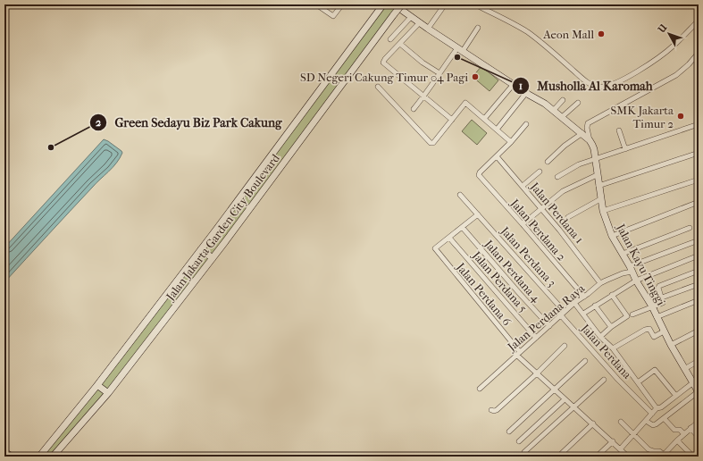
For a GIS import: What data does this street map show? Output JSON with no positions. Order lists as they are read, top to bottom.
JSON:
{
  "streets": {
    "street": [
      "Jalan Perdana 1",
      "Jalan Jakarta Garden City Boulevard",
      "Jalan Perdana 2",
      "Jalan Perdana 3",
      "Jalan Kayu Tinggi",
      "Jalan Perdana 4",
      "Jalan Perdana 5",
      "Jalan Perdana 6",
      "Jalan Perdana Raya",
      "Jalan Perdana"
    ]
  },
  "crossings": [
    ["Jalan Perdana 1", "Jalan Perdana 2"],
    ["Jalan Perdana 1", "Jalan Perdana Raya"],
    ["Jalan Perdana 2", "Jalan Perdana Raya"],
    ["Jalan Perdana 3", "Jalan Perdana Raya"],
    ["Jalan Perdana 3", "Jalan Perdana"],
    ["Jalan Kayu Tinggi", "Jalan Perdana Raya"],
    ["Jalan Perdana 4", "Jalan Perdana Raya"],
    ["Jalan Perdana 5", "Jalan Perdana 6"],
    ["Jalan Perdana 5", "Jalan Perdana Raya"],
    ["Jalan Perdana 6", "Jalan Perdana Raya"],
    ["Jalan Perdana Raya", "Jalan Perdana"]
  ],
  "places": [
    "Aeon Mall",
    "Musholla Al Karomah",
    "SD Negeri Cakung Timur 04 Pagi",
    "SMK Jakarta Timur 2",
    "Green Sedayu Biz Park Cakung"
  ],
  "north": "top left"
}
